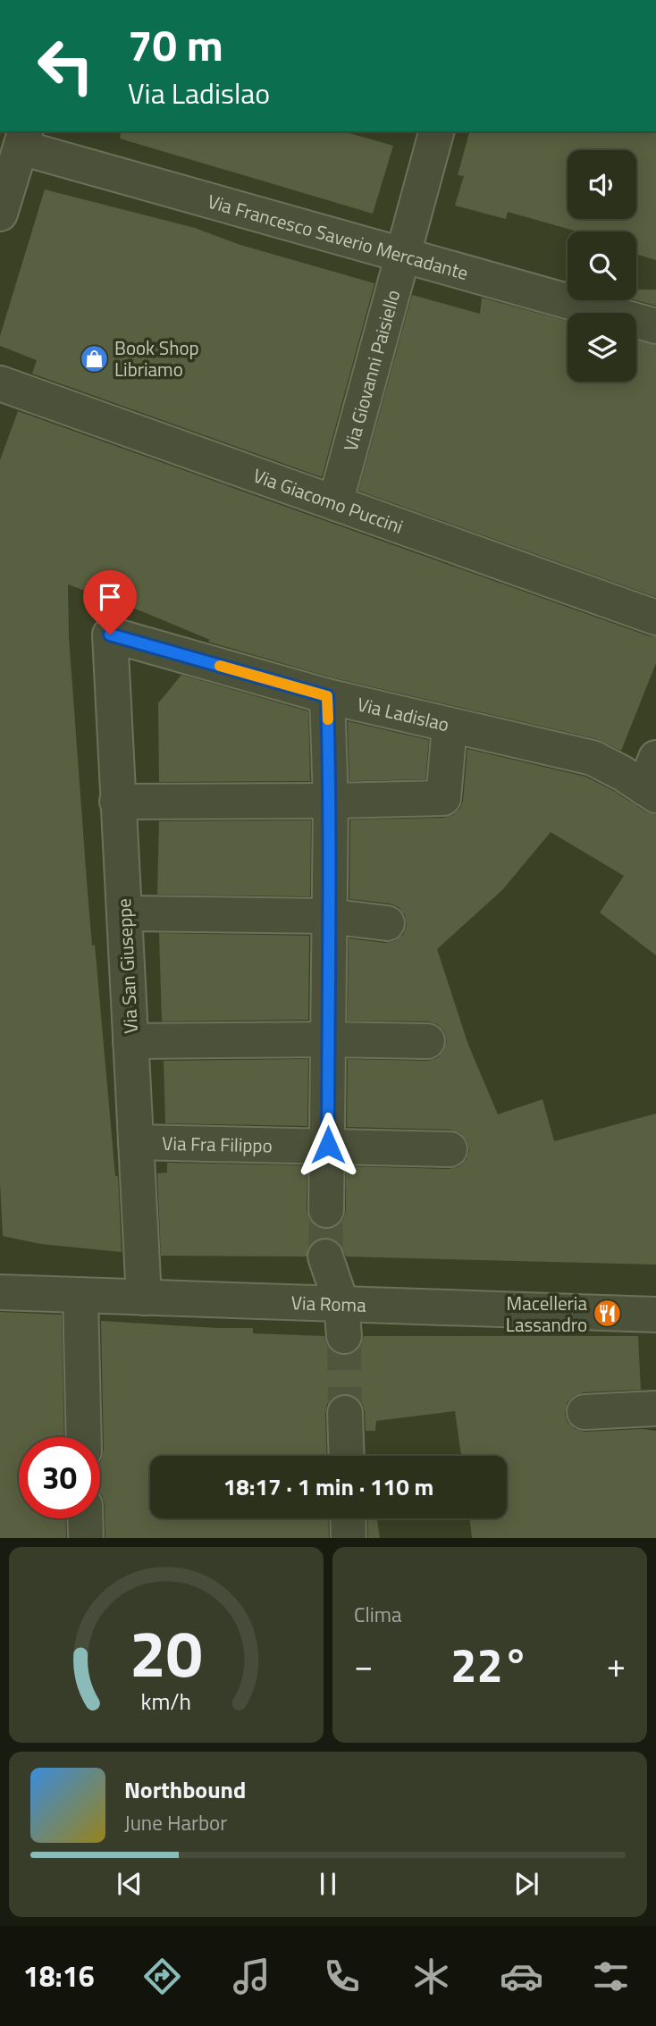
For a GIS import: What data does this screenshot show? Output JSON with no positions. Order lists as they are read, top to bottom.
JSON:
{
  "streets": {
    "street": [
      "Via Francesco Saverio Mercadante",
      "Via Giovanni Paisiello",
      "Via Giacomo Puccini",
      "Via Ladislao",
      "Via San Giuseppe",
      "Via Fra Filippo",
      "Via Roma"
    ]
  },
  "crossings": [
    ["Via Francesco Saverio Mercadante", "Via Giovanni Paisiello"],
    ["Via Giovanni Paisiello", "Via Giacomo Puccini"],
    ["Via Ladislao", "Via San Giuseppe"],
    ["Via San Giuseppe", "Via Fra Filippo"],
    ["Via San Giuseppe", "Via Roma"]
  ],
  "places": {
    "shop": ["Book Shop Libriamo"],
    "restaurant": ["Macelleria Lassandro"]
  },
  "page": {
    "turn": ["70 m", "Via Ladislao"],
    "limit": "30",
    "trip": "18:17 · 1 min · 110 m",
    "tile": "Clima",
    "heat": ["−", "22°", "+"],
    "song": ["Northbound", "June Harbor"],
    "tabs": "18:16",
    "gauge": ["20", "km/h"]
  }
}
